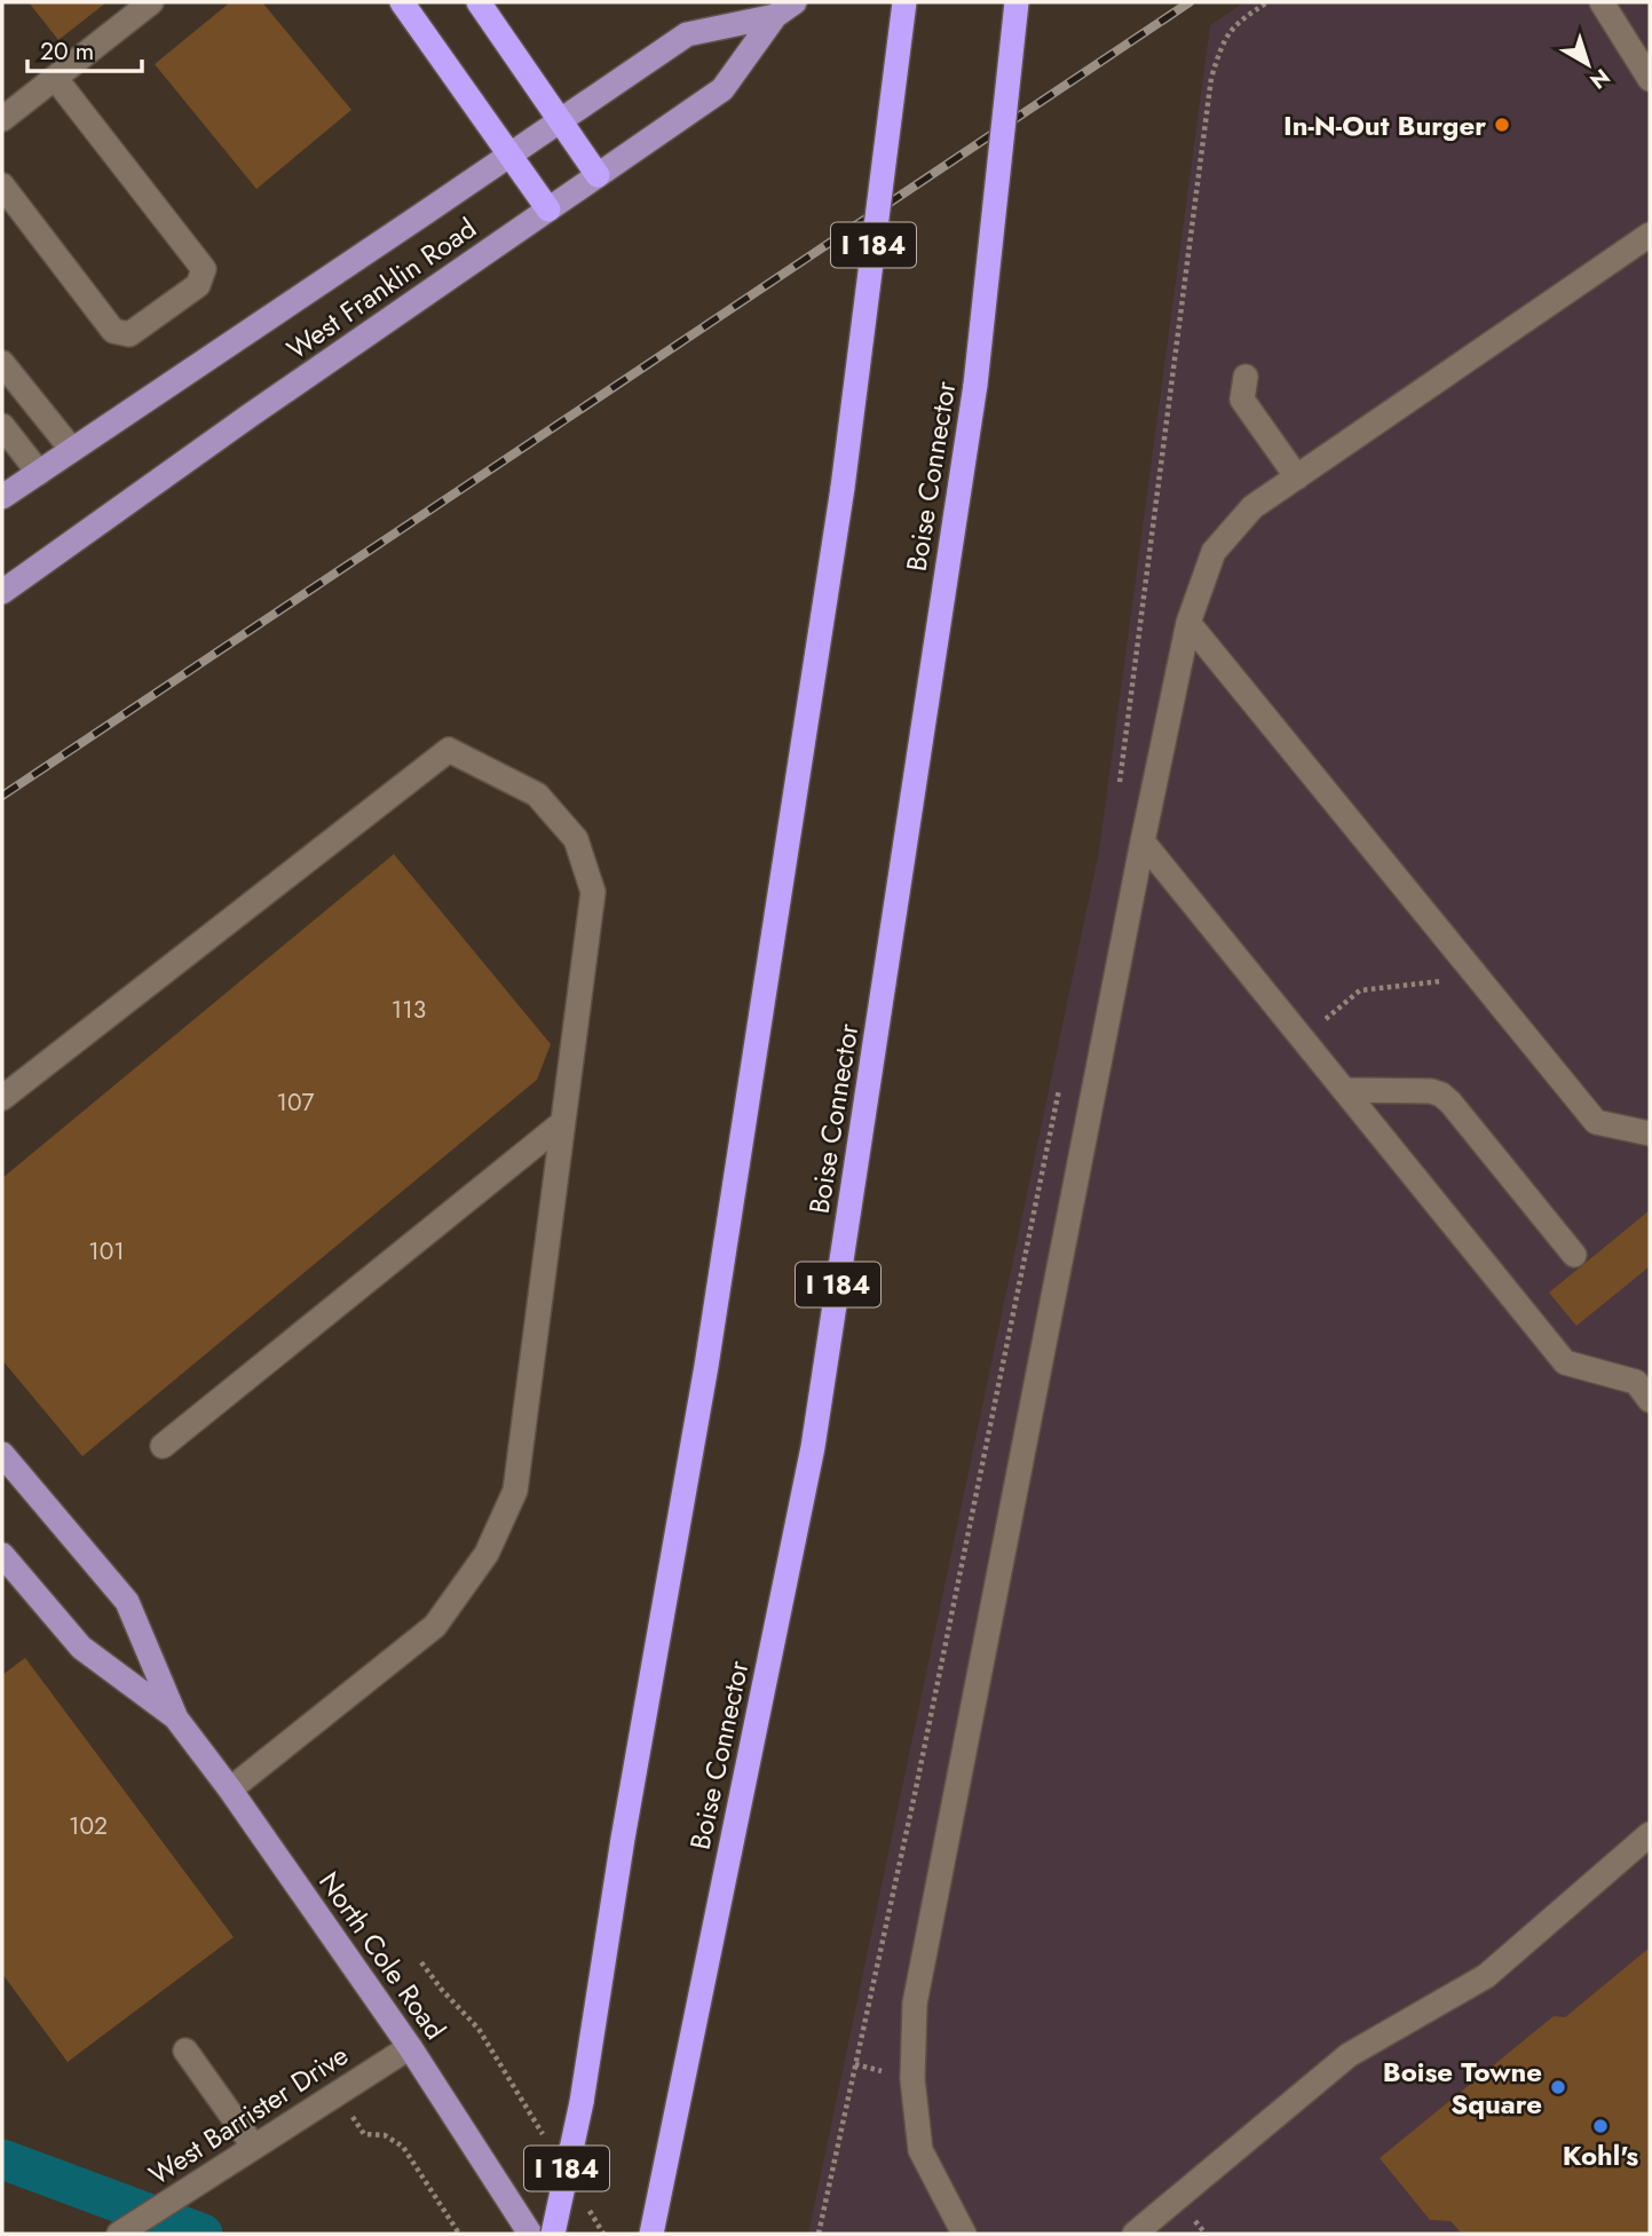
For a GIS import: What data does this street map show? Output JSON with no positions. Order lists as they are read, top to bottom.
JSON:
{
  "streets": {
    "highway": ["I 184", "Boise Connector"],
    "main road": ["West Franklin Road", "North Cole Road"],
    "street": ["West Barrister Drive"]
  },
  "crossings": [
    ["North Cole Road", "West Barrister Drive"]
  ],
  "places": ["In-N-Out Burger", "Boise Towne Square", "Kohl's"],
  "house_numbers": [
    "113",
    "107",
    "101",
    "102"
  ],
  "scale_bar": "20 m",
  "north": "bottom right"
}
